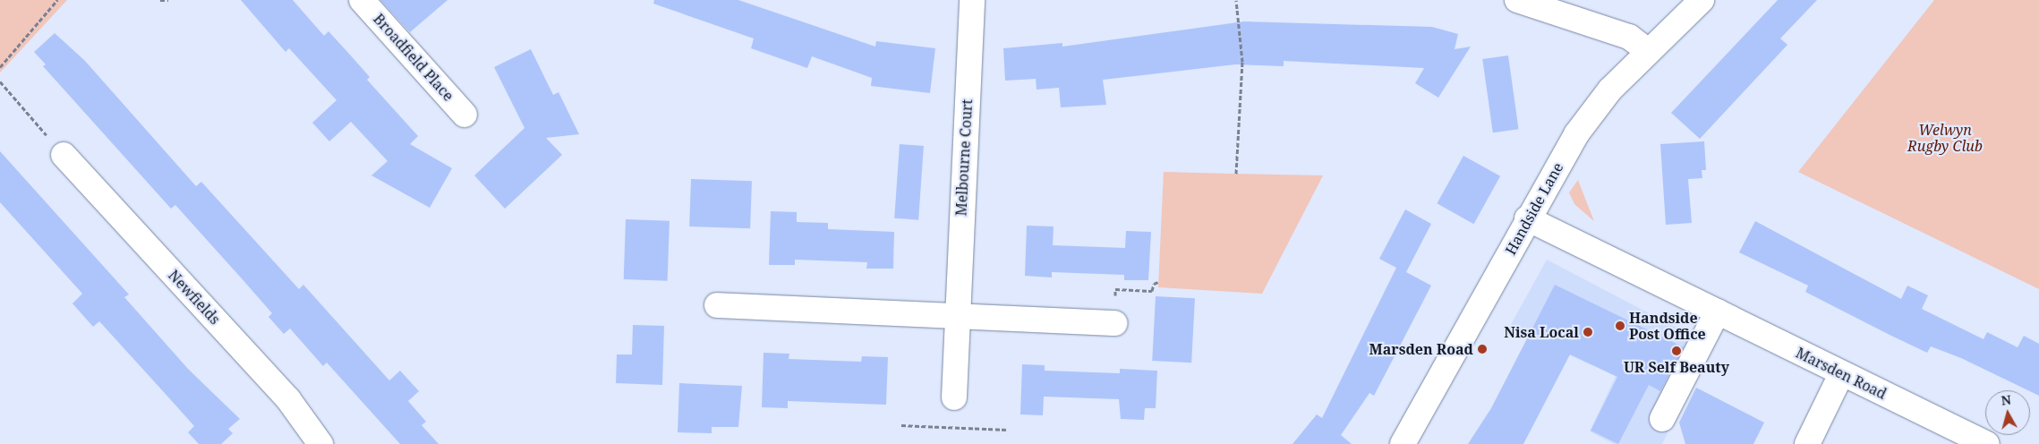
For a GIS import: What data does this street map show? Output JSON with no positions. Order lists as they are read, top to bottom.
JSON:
{
  "streets": {
    "street": [
      "Broadfield Place",
      "Melbourne Court",
      "Handside Lane",
      "Newfields",
      "Marsden Road"
    ]
  },
  "crossings": [
    ["Handside Lane", "Marsden Road"]
  ],
  "parks": ["Welwyn Rugby Club"],
  "places": [
    "Handside Post Office",
    "Nisa Local",
    "Marsden Road",
    "UR Self Beauty"
  ],
  "north": "top"
}
